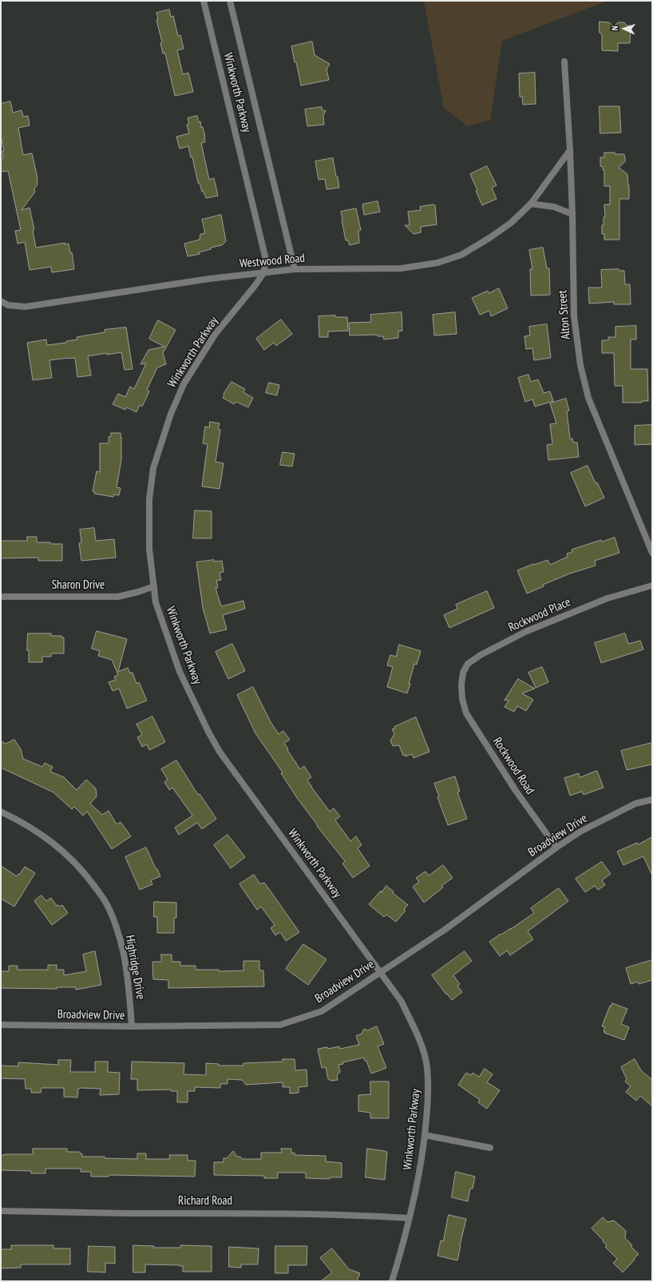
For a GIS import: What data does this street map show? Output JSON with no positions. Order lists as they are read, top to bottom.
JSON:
{
  "streets": {
    "street": [
      "Winkworth Parkway",
      "Westwood Road",
      "Alton Street",
      "Sharon Drive",
      "Rockwood Place",
      "Rockwood Road",
      "Broadview Drive",
      "Highridge Drive",
      "Richard Road"
    ]
  },
  "crossings": [
    ["Winkworth Parkway", "Westwood Road"],
    ["Winkworth Parkway", "Sharon Drive"],
    ["Winkworth Parkway", "Broadview Drive"],
    ["Winkworth Parkway", "Richard Road"],
    ["Westwood Road", "Alton Street"],
    ["Rockwood Place", "Rockwood Road"],
    ["Rockwood Road", "Broadview Drive"],
    ["Broadview Drive", "Highridge Drive"]
  ],
  "north": "left"
}
